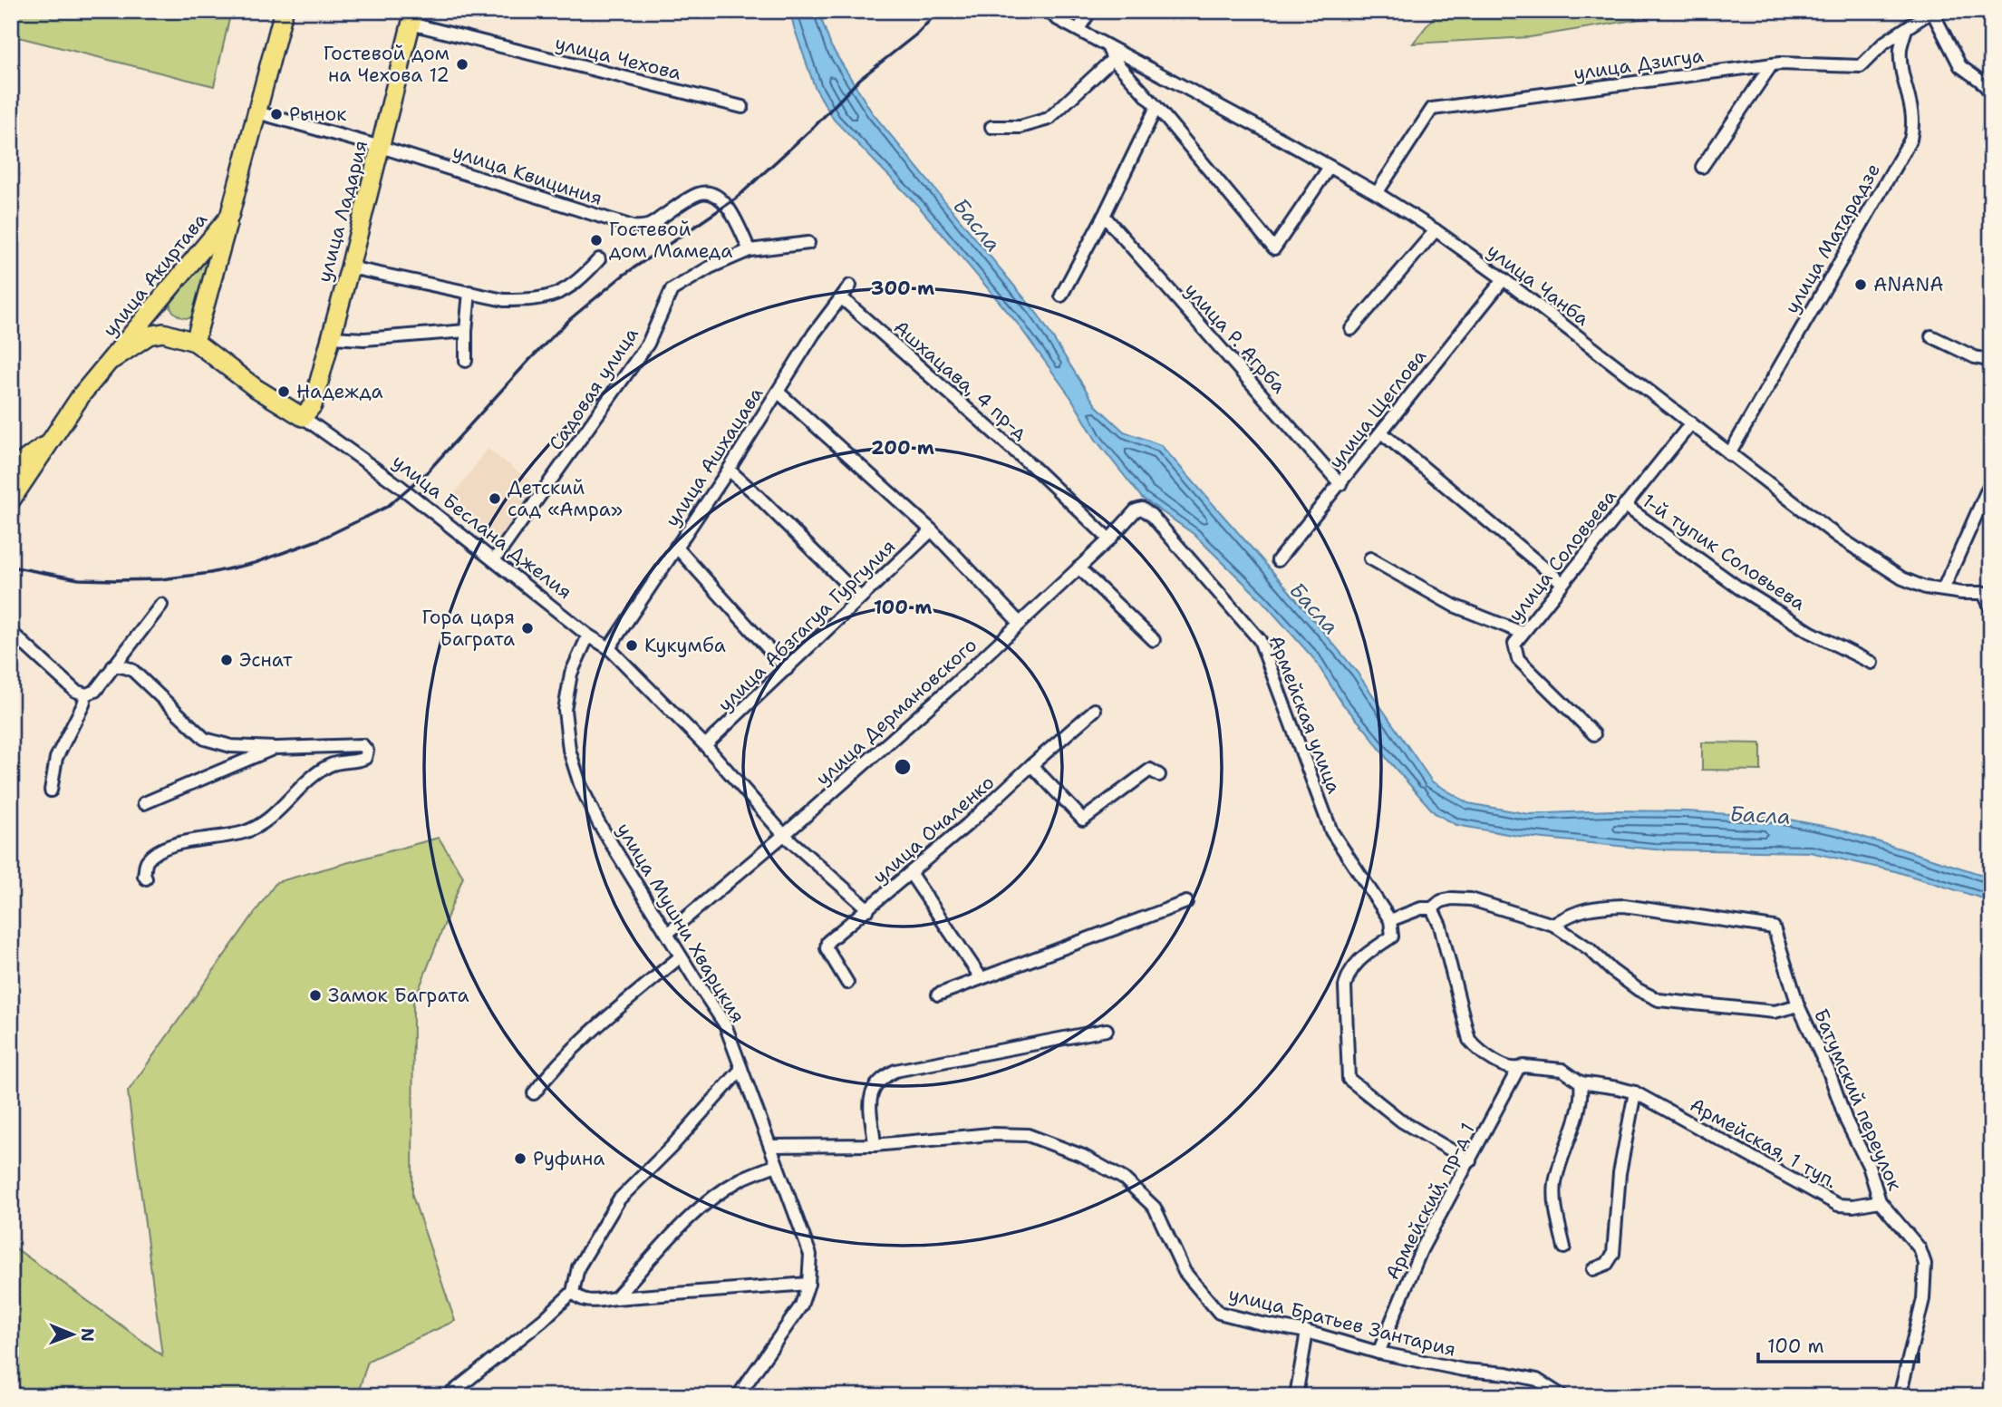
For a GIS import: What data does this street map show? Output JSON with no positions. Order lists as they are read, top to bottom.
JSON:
{
  "streets": {
    "highway": ["улица Ладария", "улица Акиртава", "улица Беслана Джелия"],
    "street": [
      "улица Чехова",
      "улица Дзигуа",
      "улица Квициния",
      "улица Матарадзе",
      "улица Чанба",
      "улица Р. Агрба",
      "Ашхацава, 4 пр-д",
      "Садовая улица",
      "улица Щеглова",
      "улица Ашхацава",
      "1-й тупик Соловьева",
      "улица Соловьева",
      "улица Абзгагуа Гургулия",
      "улица Дермановского",
      "Армейская улица",
      "улица Очаленко",
      "улица Мушни Хварцкия",
      "Батумский переулок",
      "Армейская, 1 туп.",
      "Армейский, пр-д 1",
      "улица Братьев Зантария"
    ]
  },
  "crossings": [
    ["улица Чехова", "улица Ладария"],
    ["улица Дзигуа", "улица Матарадзе"],
    ["улица Дзигуа", "улица Чанба"],
    ["улица Квициния", "улица Ладария"],
    ["улица Квициния", "улица Акиртава"],
    ["улица Квициния", "Садовая улица"],
    ["улица Ладария", "улица Беслана Джелия"],
    ["улица Матарадзе", "улица Чанба"],
    ["улица Акиртава", "улица Беслана Джелия"],
    ["улица Чанба", "улица Щеглова"],
    ["улица Чанба", "улица Соловьева"],
    ["улица Р. Агрба", "улица Щеглова"],
    ["Ашхацава, 4 пр-д", "улица Ашхацава"],
    ["Ашхацава, 4 пр-д", "улица Дермановского"],
    ["Садовая улица", "улица Беслана Джелия"],
    ["улица Ашхацава", "улица Беслана Джелия"],
    ["улица Беслана Джелия", "улица Абзгагуа Гургулия"],
    ["улица Беслана Джелия", "улица Дермановского"],
    ["улица Беслана Джелия", "улица Очаленко"],
    ["улица Беслана Джелия", "улица Мушни Хварцкия"],
    ["1-й тупик Соловьева", "улица Соловьева"],
    ["улица Дермановского", "Армейская улица"],
    ["улица Дермановского", "улица Мушни Хварцкия"],
    ["улица Мушни Хварцкия", "улица Братьев Зантария"],
    ["Батумский переулок", "Армейская, 1 туп."],
    ["Армейская, 1 туп.", "Армейский, пр-д 1"],
    ["Армейский, пр-д 1", "улица Братьев Зантария"]
  ],
  "water": ["Басла"],
  "places": [
    "Гостевой дом на Чехова 12",
    "Рынок",
    "Гостевой дом Мамеда",
    "ANANA",
    "Надежда",
    "Детский сад «Амра»",
    "Гора царя Баграта",
    "Кукумба",
    "Эснат",
    "Замок Баграта",
    "Руфина"
  ],
  "scale_bar": "100 m",
  "north": "right",
  "rings": ["300 m", "200 m", "100 m"]
}
